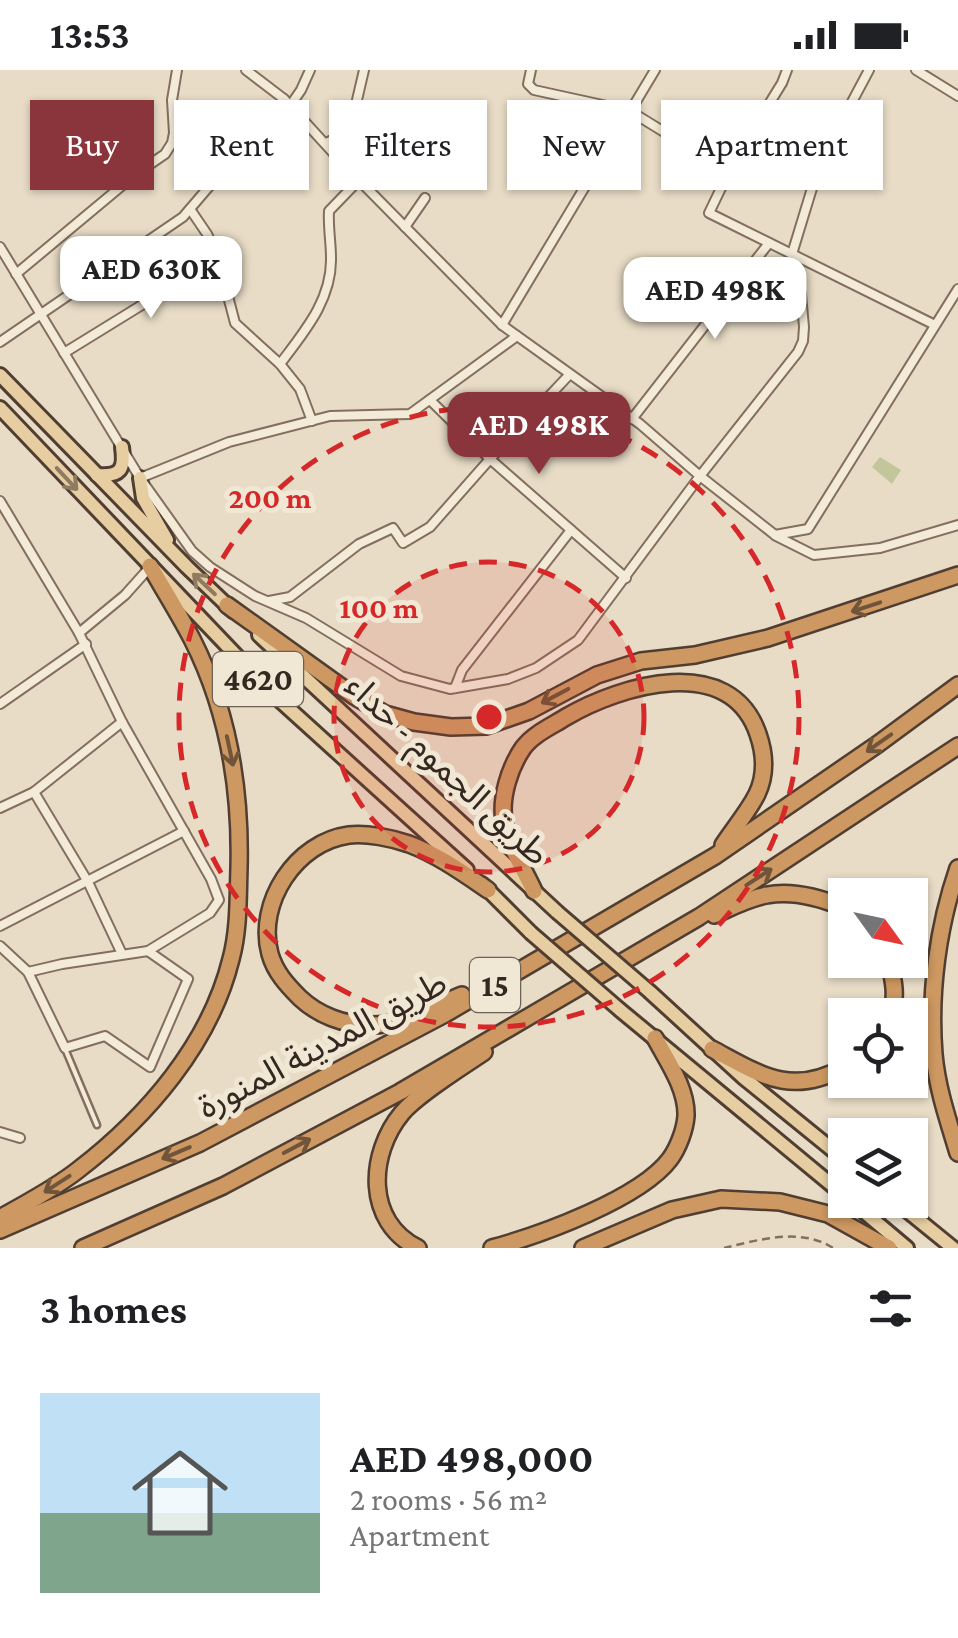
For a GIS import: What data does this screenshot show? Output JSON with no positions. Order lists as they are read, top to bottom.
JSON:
{
  "streets": {
    "highway": ["15", "طريق المدينة المنورة"],
    "main road": ["4620", "طريق الجموم - حداء"]
  },
  "north": "bottom right",
  "page": {
    "status": "13:53",
    "chip": [
      "Buy",
      "Rent",
      "Filters",
      "New",
      "Apartment"
    ],
    "price": ["AED 630K", "AED 498K", "AED 498K"],
    "heading": "3 homes",
    "list": [
      {
        "name": "AED 498,000",
        "note": "2 rooms · 56 m² · Apartment"
      }
    ]
  },
  "rings": ["200 m", "100 m"]
}
